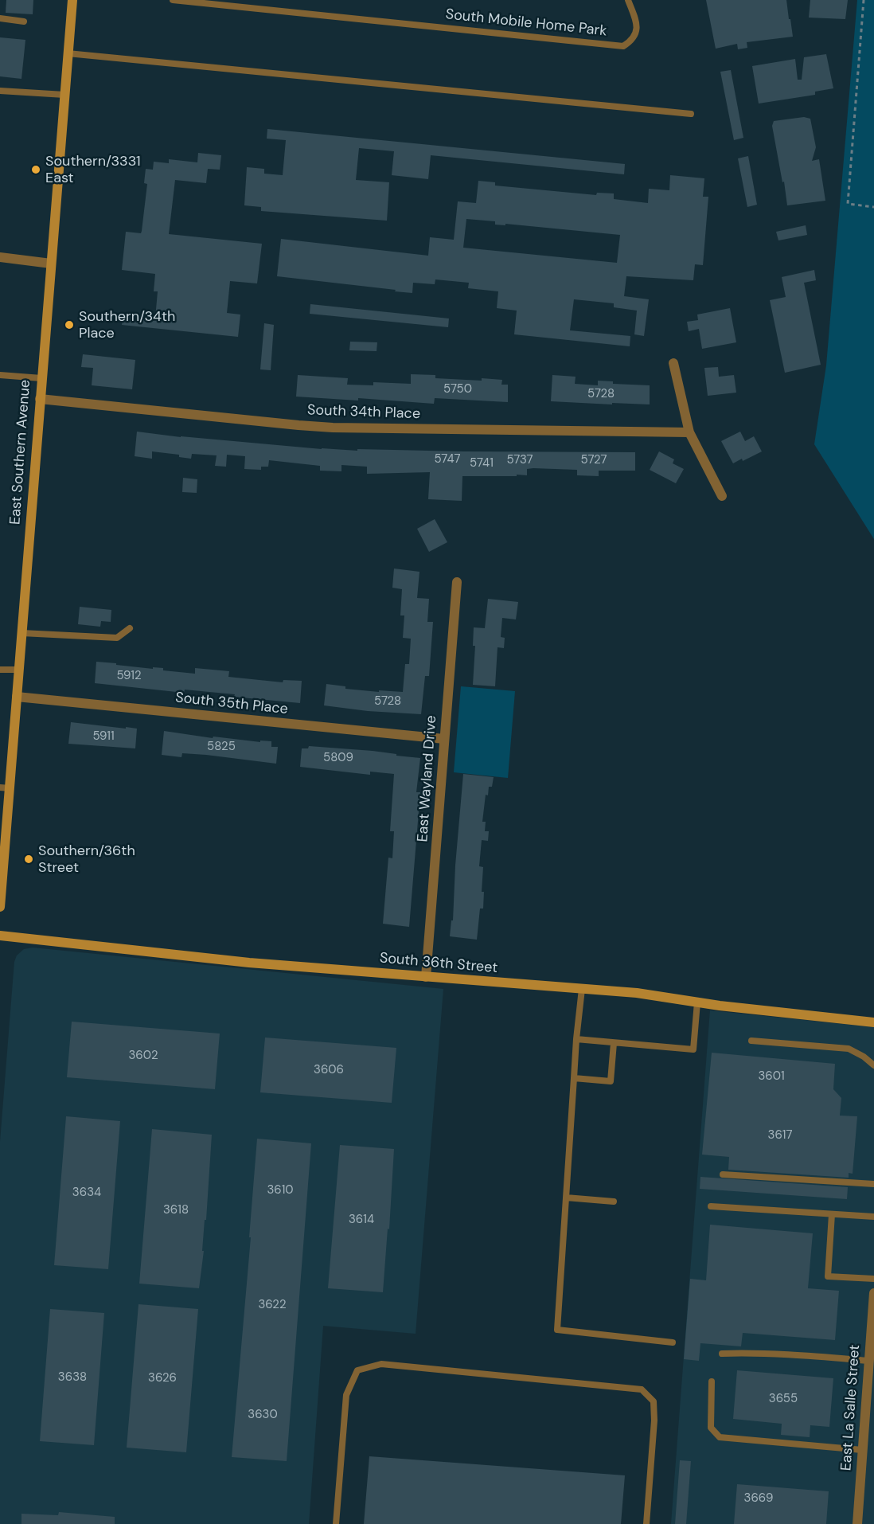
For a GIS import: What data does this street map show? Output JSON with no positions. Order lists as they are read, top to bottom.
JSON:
{
  "streets": {
    "main road": ["East Southern Avenue", "South 36th Street"],
    "street": [
      "South 34th Place",
      "South 35th Place",
      "East Wayland Drive",
      "East La Salle Street"
    ],
    "lane": ["South Mobile Home Park"]
  },
  "crossings": [
    ["South 34th Place", "East Southern Avenue"],
    ["East Southern Avenue", "South 35th Place"],
    ["South 35th Place", "East Wayland Drive"],
    ["East Wayland Drive", "South 36th Street"]
  ],
  "places": ["Southern/3331 East", "Southern/34th Place", "Southern/36th Street"],
  "house_numbers": [
    "5750",
    "5728",
    "5747",
    "5737",
    "5727",
    "5741",
    "5912",
    "5728",
    "5911",
    "5825",
    "5809",
    "3602",
    "3606",
    "3601",
    "3617",
    "3610",
    "3634",
    "3618",
    "3614",
    "3622",
    "3638",
    "3626",
    "3655",
    "3630",
    "3669"
  ]
}
